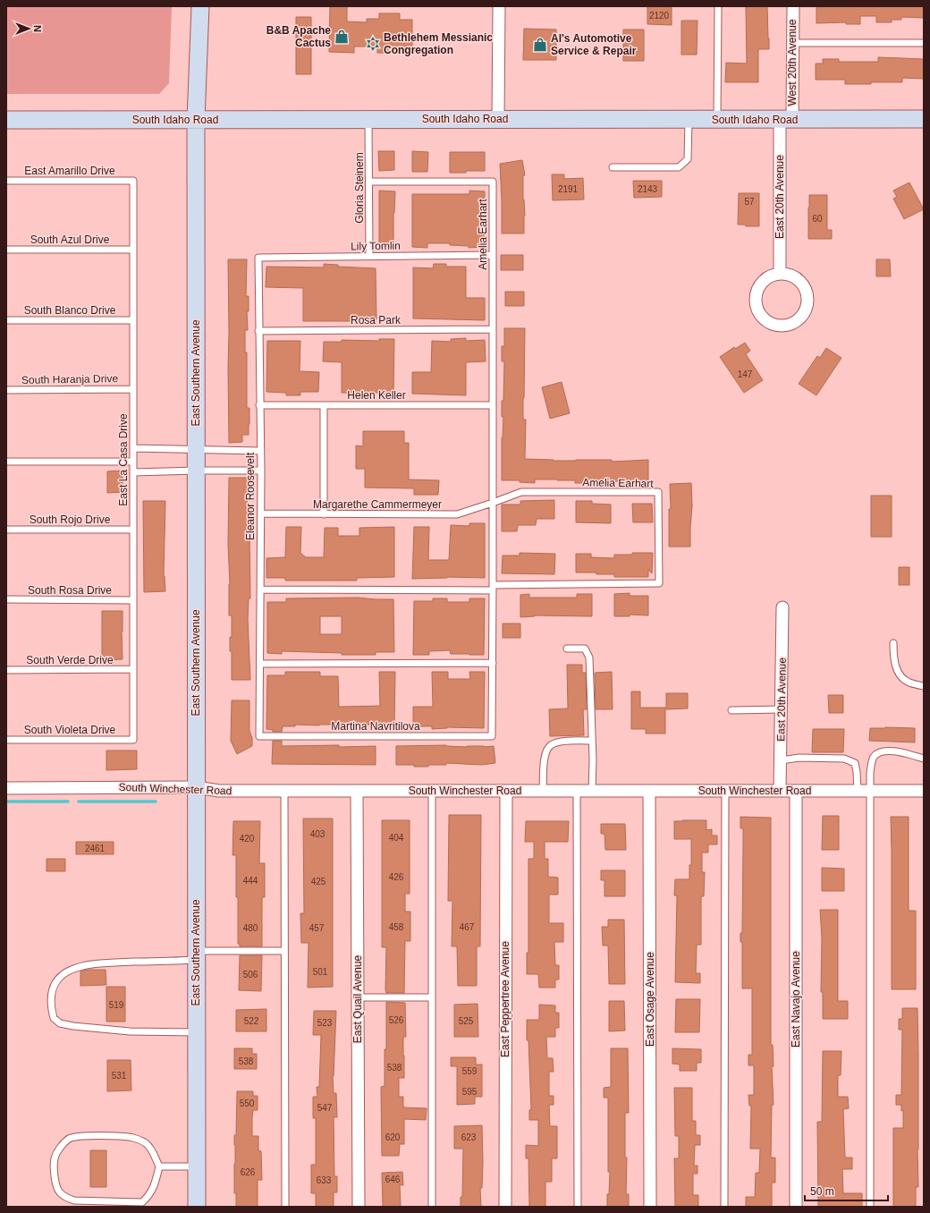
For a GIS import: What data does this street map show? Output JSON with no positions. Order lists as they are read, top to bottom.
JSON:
{
  "streets": {
    "main road": ["South Idaho Road", "East Southern Avenue"],
    "street": [
      "West 20th Avenue",
      "East 20th Avenue",
      "South Winchester Road",
      "East Quail Avenue",
      "East Peppertree Avenue",
      "East Osage Avenue",
      "East Navajo Avenue"
    ],
    "lane": [
      "East Amarillo Drive",
      "Gloria Steinem",
      "Amelia Earhart",
      "South Azul Drive",
      "Lily Tomlin",
      "South Blanco Drive",
      "Rosa Park",
      "South Haranja Drive",
      "Helen Keller",
      "East La Casa Drive",
      "Eleanor Roosevelt",
      "Margarethe Cammermeyer",
      "South Rojo Drive",
      "South Rosa Drive",
      "South Verde Drive",
      "Martina Navritilova",
      "South Violeta Drive"
    ]
  },
  "crossings": [
    ["West 20th Avenue", "South Idaho Road"],
    ["West 20th Avenue", "East 20th Avenue"],
    ["South Idaho Road", "Gloria Steinem"],
    ["South Idaho Road", "East 20th Avenue"],
    ["South Idaho Road", "East Southern Avenue"],
    ["East Amarillo Drive", "East La Casa Drive"],
    ["Gloria Steinem", "Amelia Earhart"],
    ["Gloria Steinem", "Lily Tomlin"],
    ["East 20th Avenue", "South Winchester Road"],
    ["Amelia Earhart", "Lily Tomlin"],
    ["Amelia Earhart", "Rosa Park"],
    ["Amelia Earhart", "Helen Keller"],
    ["Amelia Earhart", "Margarethe Cammermeyer"],
    ["South Azul Drive", "East La Casa Drive"],
    ["Lily Tomlin", "Eleanor Roosevelt"],
    ["South Blanco Drive", "East La Casa Drive"],
    ["Rosa Park", "Eleanor Roosevelt"],
    ["East Southern Avenue", "South Winchester Road"],
    ["South Haranja Drive", "East La Casa Drive"],
    ["Helen Keller", "Eleanor Roosevelt"],
    ["East La Casa Drive", "South Rojo Drive"],
    ["East La Casa Drive", "South Rosa Drive"],
    ["East La Casa Drive", "South Verde Drive"],
    ["East La Casa Drive", "South Violeta Drive"],
    ["Eleanor Roosevelt", "Margarethe Cammermeyer"],
    ["Eleanor Roosevelt", "Martina Navritilova"],
    ["South Winchester Road", "East Quail Avenue"],
    ["South Winchester Road", "East Peppertree Avenue"],
    ["South Winchester Road", "East Osage Avenue"],
    ["South Winchester Road", "East Navajo Avenue"]
  ],
  "places": {
    "shop": ["B&B Apache Cactus", "Al's Automotive Service & Repair"],
    "synagogue": ["Bethlehem Messianic Congregation"]
  },
  "house_numbers": [
    "2120",
    "2191",
    "2143",
    "57",
    "60",
    "147",
    "403",
    "404",
    "420",
    "2461",
    "426",
    "444",
    "425",
    "458",
    "467",
    "480",
    "457",
    "501",
    "506",
    "519",
    "526",
    "522",
    "525",
    "523",
    "538",
    "538",
    "559",
    "531",
    "595",
    "550",
    "547",
    "620",
    "623",
    "626",
    "646",
    "633"
  ],
  "scale_bar": "50 m",
  "north": "right"
}
